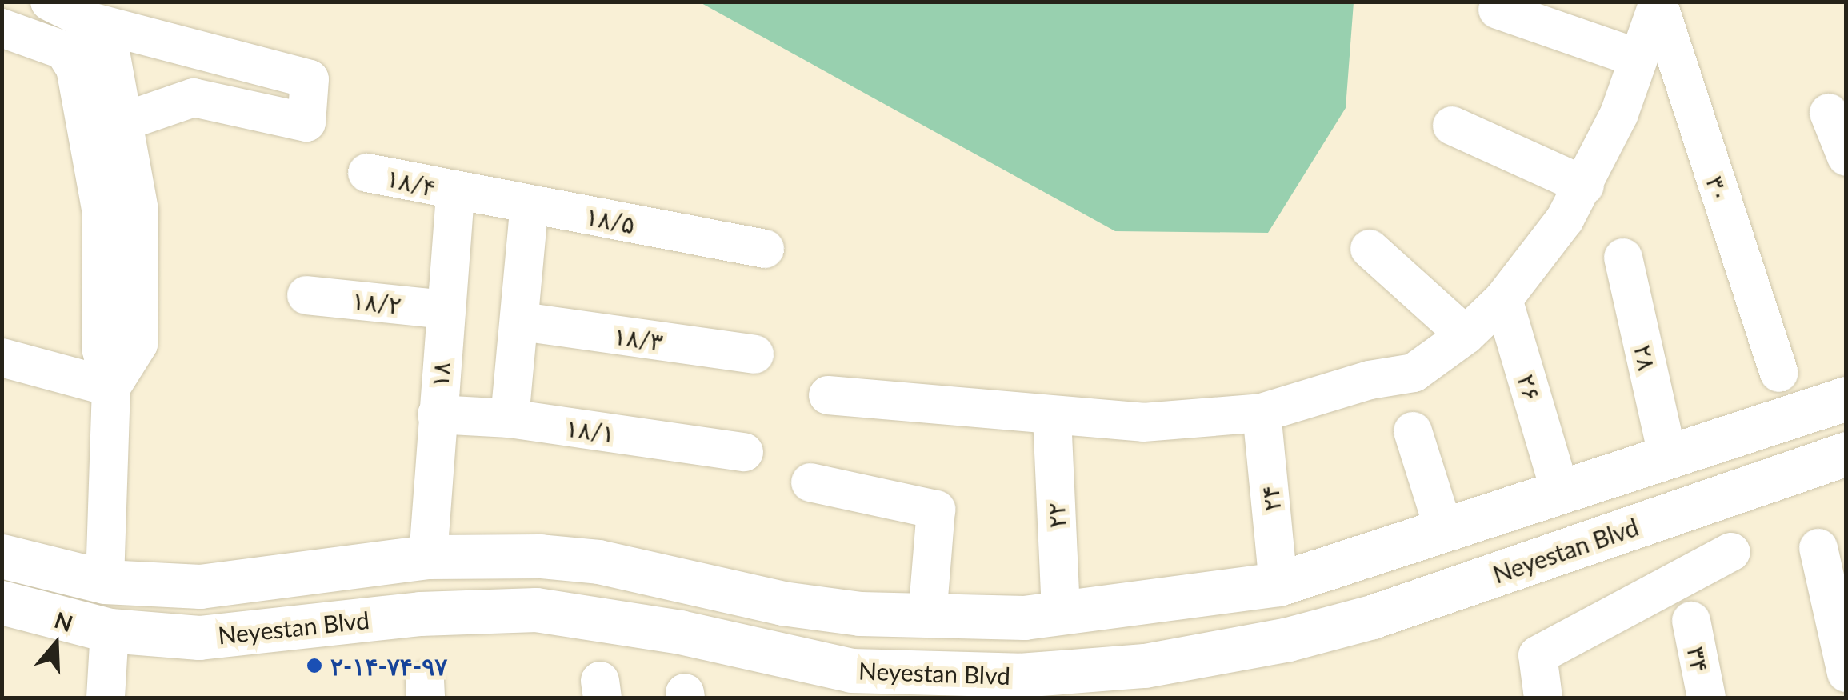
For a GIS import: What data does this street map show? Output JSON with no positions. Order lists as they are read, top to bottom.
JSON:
{
  "streets": {
    "main road": ["Neyestan Blvd"],
    "street": [
      "۱۸/۴",
      "۳۰",
      "۱۸/۵",
      "۱۸/۲",
      "۱۸/۳",
      "۲۸",
      "۱۸",
      "۲۶",
      "۱۸/۱",
      "۲۴",
      "۲۲",
      "۳۴"
    ]
  },
  "crossings": [
    ["۱۸/۴", "۱۸/۵"],
    ["۱۸/۴", "۱۸"],
    ["۱۸/۵", "۱۸"],
    ["۱۸/۲", "۱۸"],
    ["۱۸", "۱۸/۱"]
  ],
  "places": ["۲-۱۴-۷۴-۹۷"],
  "north": "top"
}
